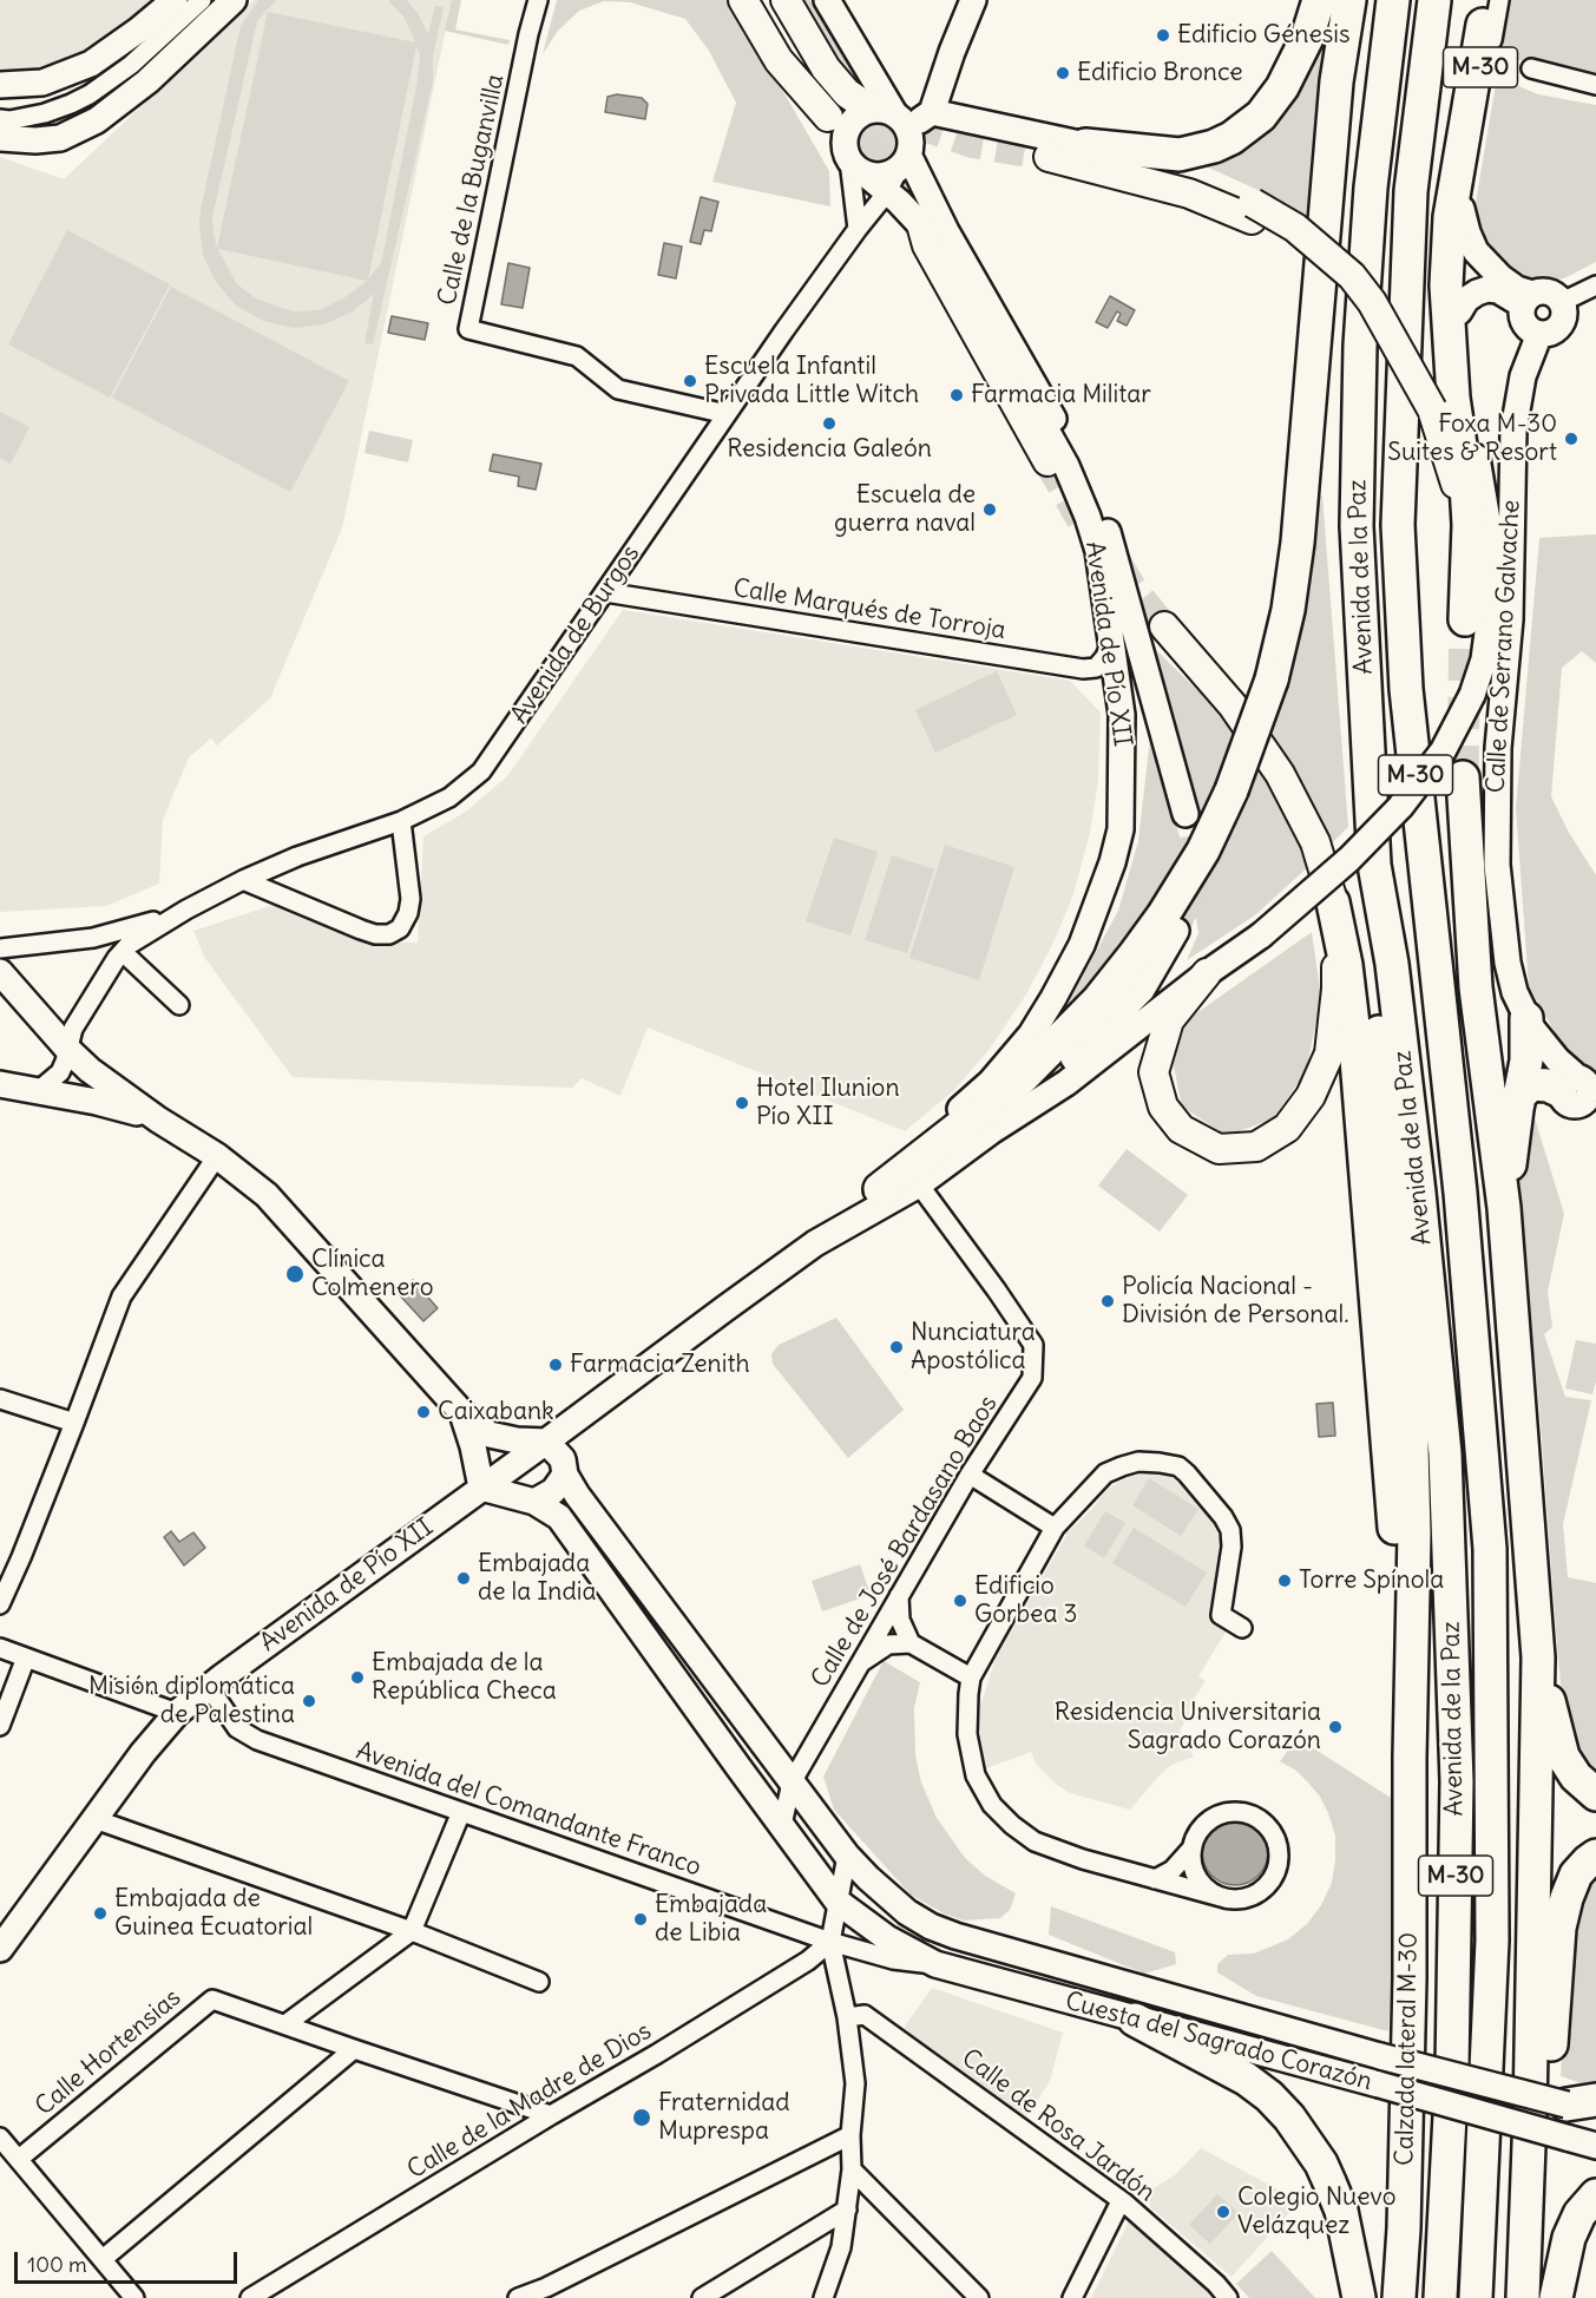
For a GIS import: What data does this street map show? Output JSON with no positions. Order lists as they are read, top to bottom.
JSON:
{
  "streets": {
    "highway": ["M-30", "Avenida de la Paz", "Calzada lateral M-30"],
    "main road": [
      "Avenida de Burgos",
      "Avenida de Pío XII",
      "Calle de Serrano Galvache",
      "Cuesta del Sagrado Corazón"
    ],
    "street": [
      "Calle de la Buganvilla",
      "Calle Marqués de Torroja",
      "Calle de José Bardasano Baos",
      "Avenida del Comandante Franco",
      "Calle Hortensias",
      "Calle de la Madre de Dios",
      "Calle de Rosa Jardón"
    ]
  },
  "crossings": [
    ["M-30", "Avenida de la Paz"],
    ["M-30", "Avenida de Pío XII"],
    ["M-30", "Calzada lateral M-30"],
    ["Calle de la Buganvilla", "Avenida de Burgos"],
    ["Calle Marqués de Torroja", "Avenida de Burgos"],
    ["Calle Marqués de Torroja", "Avenida de Pío XII"],
    ["Avenida de Burgos", "Avenida de Pío XII"],
    ["Avenida de Pío XII", "Calle de José Bardasano Baos"],
    ["Avenida de Pío XII", "Avenida del Comandante Franco"],
    ["Calle de José Bardasano Baos", "Cuesta del Sagrado Corazón"],
    ["Avenida del Comandante Franco", "Cuesta del Sagrado Corazón"],
    ["Avenida del Comandante Franco", "Calle de la Madre de Dios"],
    ["Calle Hortensias", "Calle de la Madre de Dios"]
  ],
  "places": [
    "Edificio Génesis",
    "Edificio Bronce",
    "Escuela Infantil Privada Little Witch",
    "Farmacia Militar",
    "Residencia Galeón",
    "Foxa M-30 Suites & Resort",
    "Escuela de guerra naval",
    "Hotel Ilunion Pío XII",
    "Clínica Colmenero",
    "Policía Nacional - División de Personal.",
    "Nunciatura Apostólica",
    "Farmacia Zenith",
    "Caixabank",
    "Embajada de la India",
    "Torre Spínola",
    "Edificio Gorbea 3",
    "Embajada de la República Checa",
    "Misión diplomática de Palestina",
    "Residencia Universitaria Sagrado Corazón",
    "Embajada de Guinea Ecuatorial",
    "Embajada de Libia",
    "Fraternidad Muprespa",
    "Colegio Nuevo Velázquez"
  ],
  "scale_bar": "100 m"
}
